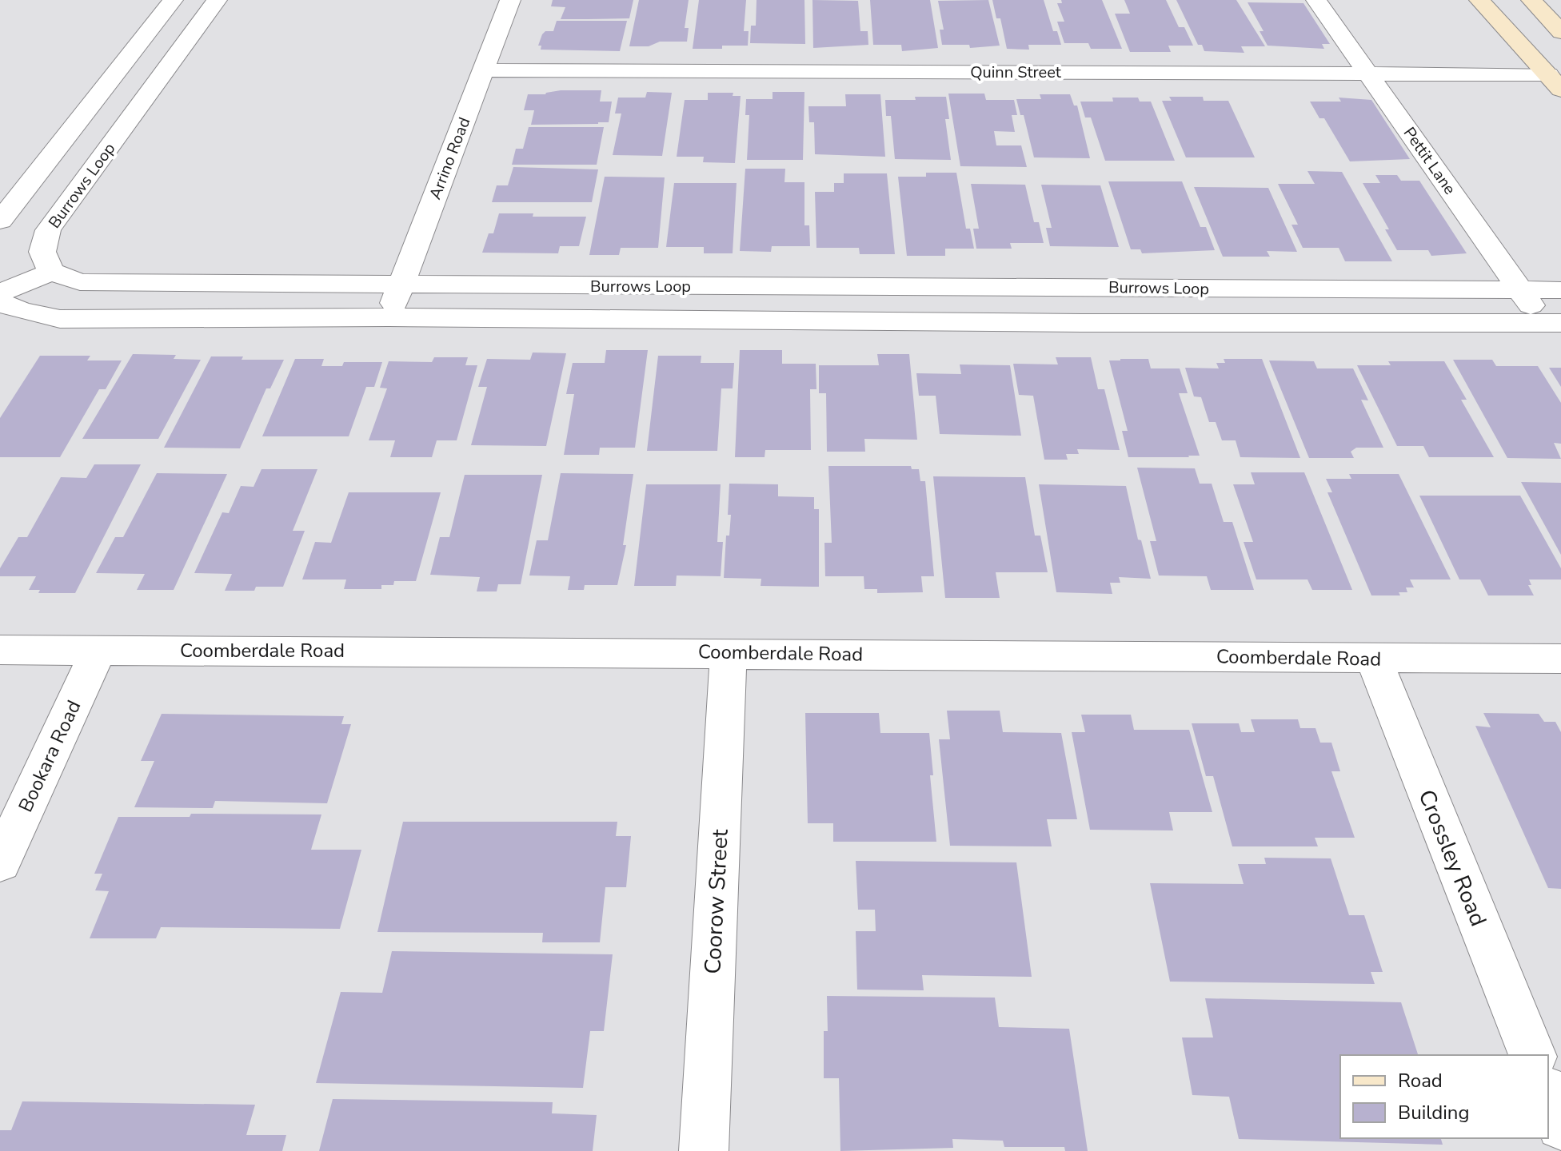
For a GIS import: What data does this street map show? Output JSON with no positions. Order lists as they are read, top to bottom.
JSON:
{
  "streets": {
    "street": [
      "Quinn Street",
      "Arrino Road",
      "Pettit Lane",
      "Burrows Loop",
      "Coomberdale Road",
      "Bookara Road",
      "Crossley Road",
      "Coorow Street"
    ]
  },
  "crossings": [
    ["Quinn Street", "Arrino Road"],
    ["Quinn Street", "Pettit Lane"],
    ["Arrino Road", "Burrows Loop"],
    ["Pettit Lane", "Burrows Loop"],
    ["Coomberdale Road", "Bookara Road"],
    ["Coomberdale Road", "Crossley Road"],
    ["Coomberdale Road", "Coorow Street"]
  ],
  "legend": ["Road", "Building"]
}
